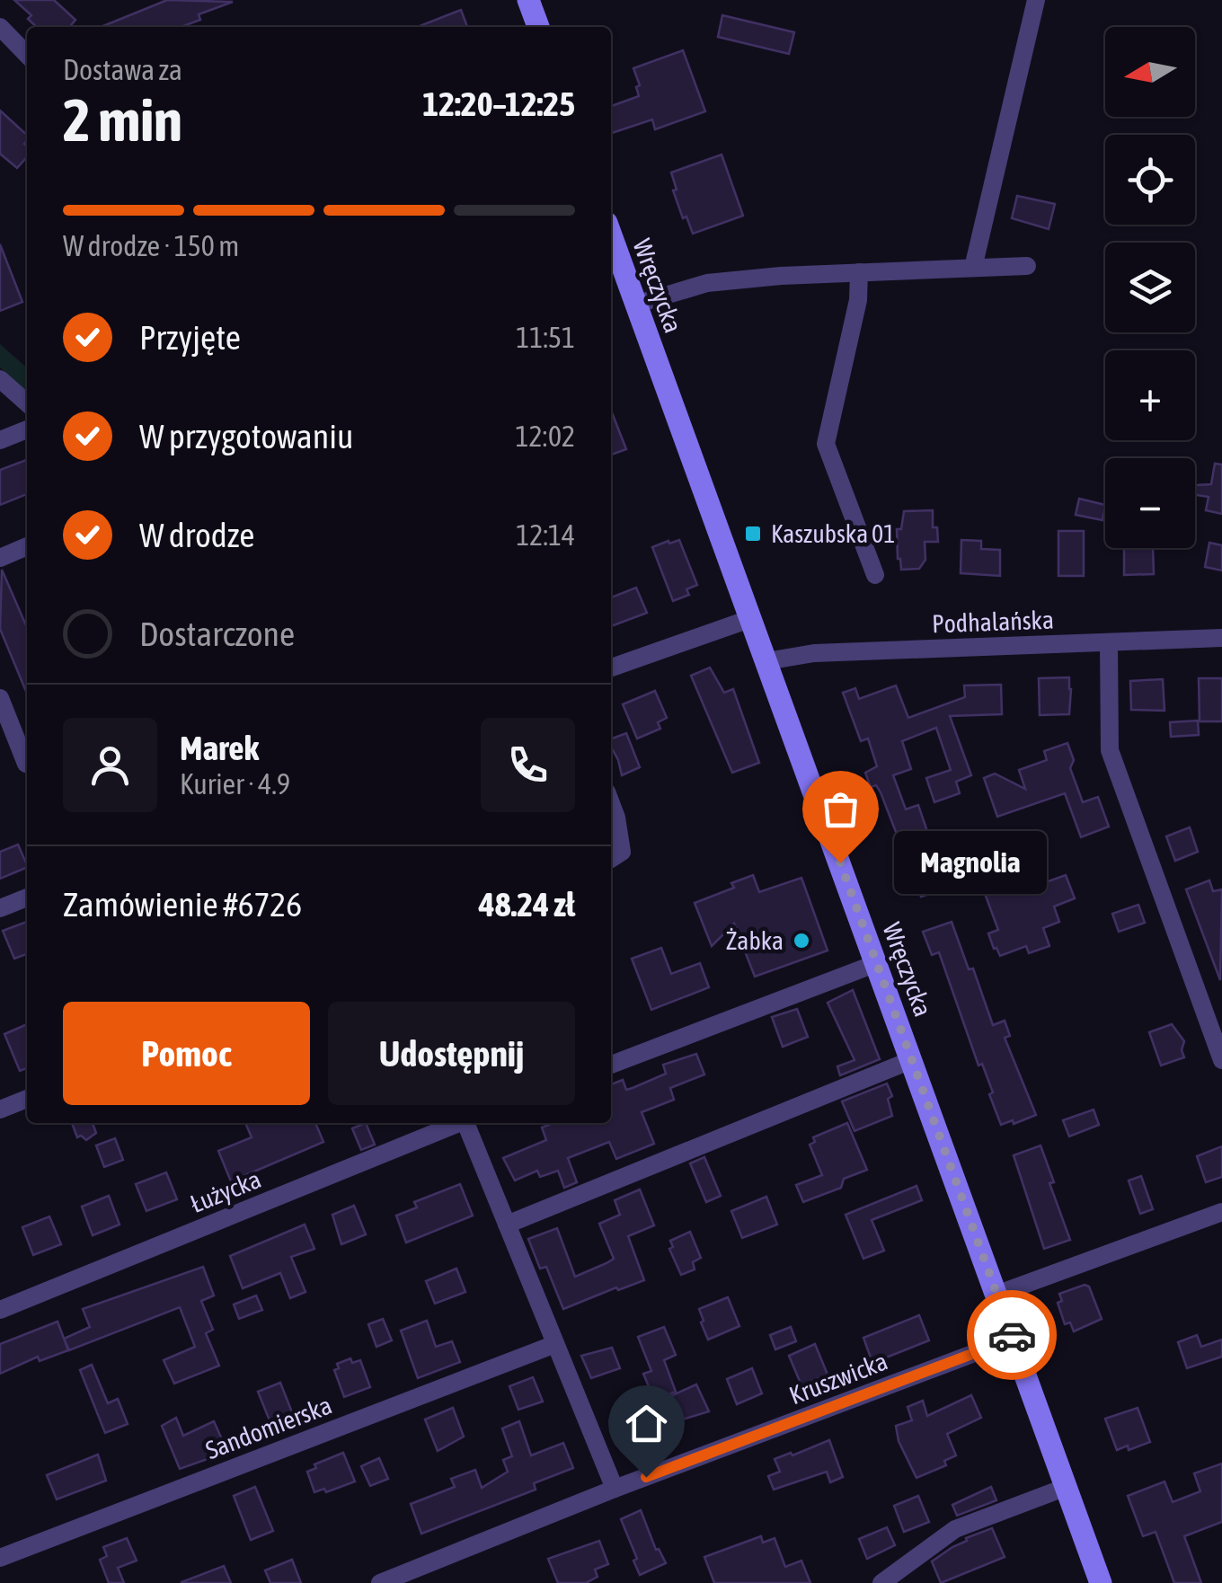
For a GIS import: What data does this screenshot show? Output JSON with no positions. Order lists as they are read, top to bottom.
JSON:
{
  "streets": {
    "main road": ["Wręczycka"],
    "street": [
      "Podhalańska",
      "Łużycka",
      "Kruszwicka",
      "Sandomierska"
    ]
  },
  "crossings": [
    ["Wręczycka", "Podhalańska"],
    ["Wręczycka", "Kruszwicka"]
  ],
  "places": {
    "transit": ["Kaszubska 01"],
    "other": ["Magnolia", "Żabka"]
  },
  "north": "left",
  "page": {
    "map_buttons": ["+", "−"],
    "heading": ["2 min", "Dostawa za", "12:20–12:25"],
    "panel": [
      "Marek",
      "Kurier · 4.9",
      "Zamówienie #6726",
      "48.24 zł"
    ],
    "bar": "W drodze · 150 m",
    "list": [
      ["Przyjęte", "11:51"],
      ["W przygotowaniu", "12:02"],
      ["W drodze", "12:14"],
      "Dostarczone"
    ],
    "bubble": "Magnolia",
    "buttons": ["Pomoc", "Udostępnij"]
  }
}
